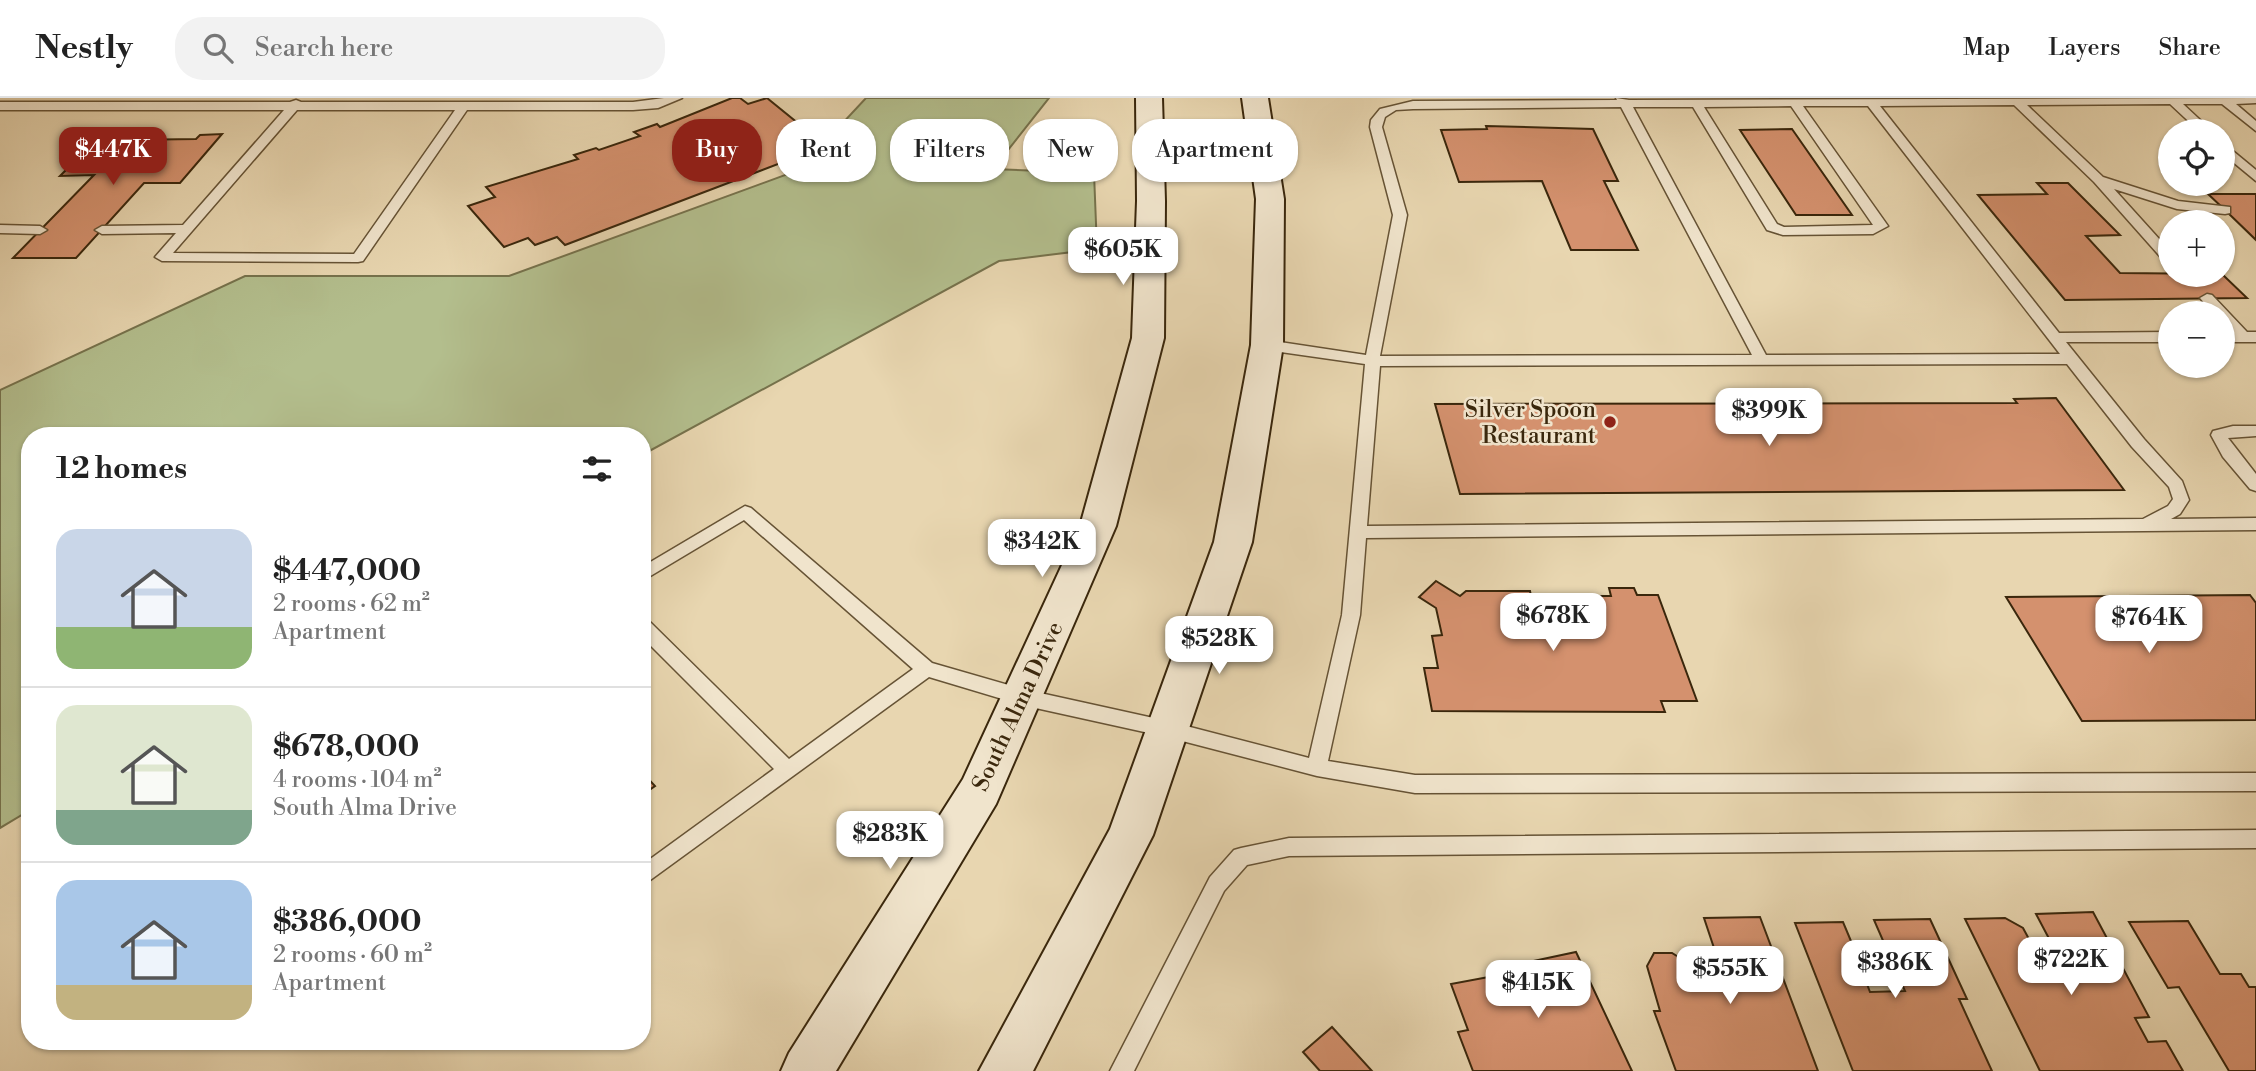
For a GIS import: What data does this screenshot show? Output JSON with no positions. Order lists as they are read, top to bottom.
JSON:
{
  "streets": {
    "main road": ["South Alma Drive"]
  },
  "places": ["Silver Spoon Restaurant"],
  "page": {
    "header": "Nestly",
    "search": "Search here",
    "nav": ["Map", "Layers", "Share"],
    "map_buttons": ["+", "−"],
    "chip": [
      "Buy",
      "Rent",
      "Filters",
      "New",
      "Apartment"
    ],
    "price": [
      "$447K",
      "$605K",
      "$399K",
      "$342K",
      "$678K",
      "$764K",
      "$528K",
      "$283K",
      "$722K",
      "$386K",
      "$555K",
      "$415K"
    ],
    "heading": "12 homes",
    "list": [
      {
        "name": "$447,000",
        "note": "2 rooms · 62 m² · Apartment"
      },
      {
        "name": "$678,000",
        "note": "4 rooms · 104 m² · South Alma Drive"
      },
      {
        "name": "$386,000",
        "note": "2 rooms · 60 m² · Apartment"
      }
    ]
  }
}
